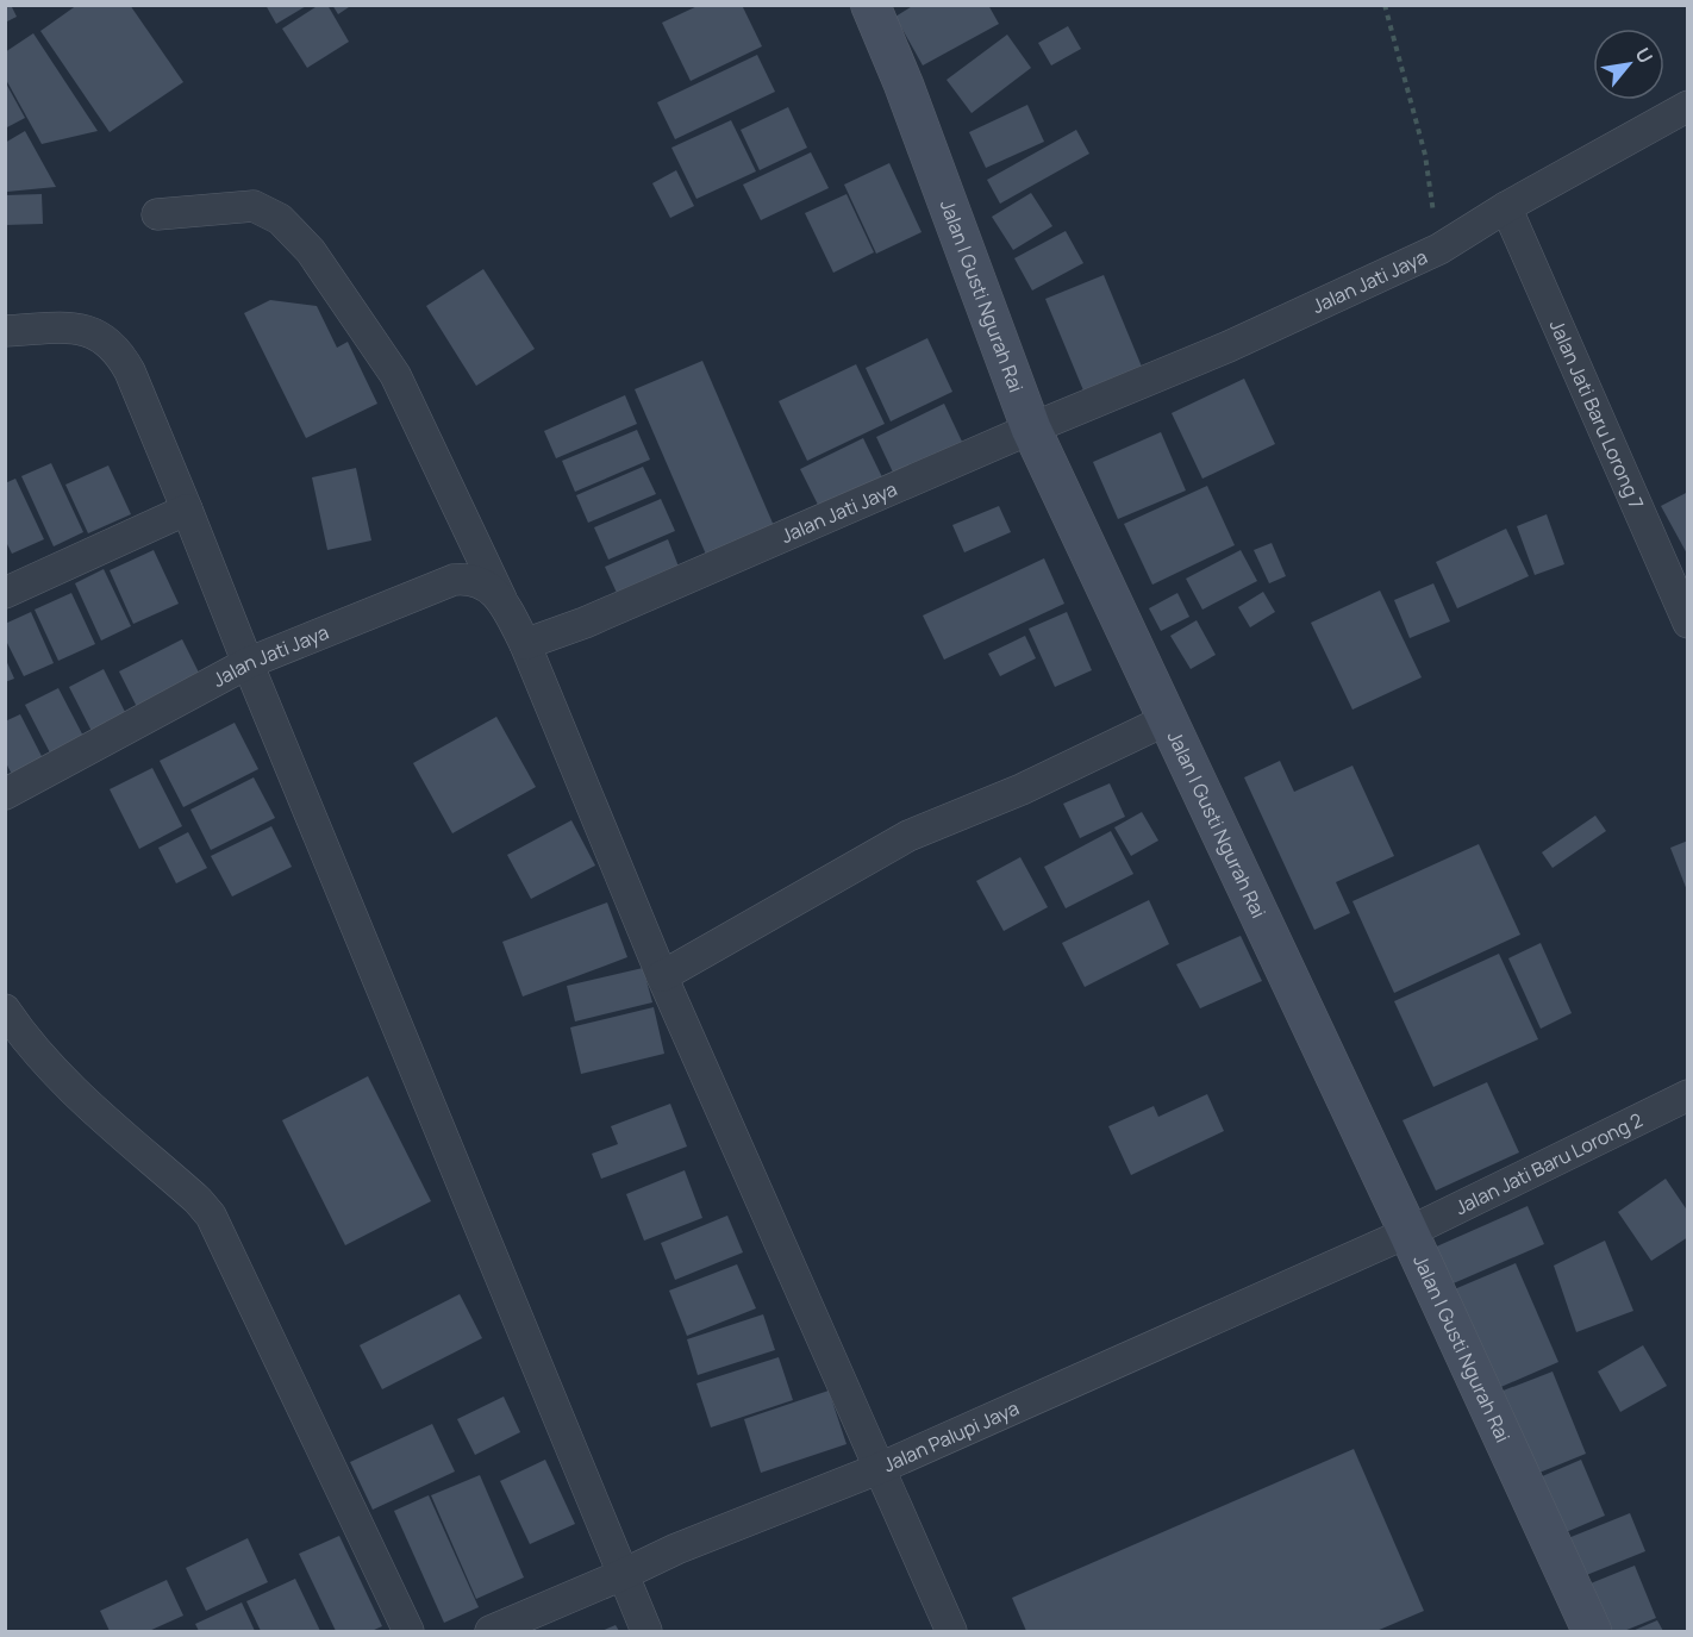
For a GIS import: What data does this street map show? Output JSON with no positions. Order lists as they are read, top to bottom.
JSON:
{
  "streets": {
    "main road": ["Jalan I Gusti Ngurah Rai"],
    "street": [
      "Jalan Jati Jaya",
      "Jalan Jati Baru Lorong 7",
      "Jalan Jati Baru Lorong 2",
      "Jalan Palupi Jaya"
    ]
  },
  "crossings": [
    ["Jalan Jati Jaya", "Jalan I Gusti Ngurah Rai"],
    ["Jalan Jati Jaya", "Jalan Jati Baru Lorong 7"],
    ["Jalan I Gusti Ngurah Rai", "Jalan Jati Baru Lorong 2"],
    ["Jalan I Gusti Ngurah Rai", "Jalan Palupi Jaya"],
    ["Jalan Jati Baru Lorong 2", "Jalan Palupi Jaya"]
  ],
  "north": "top right"
}
